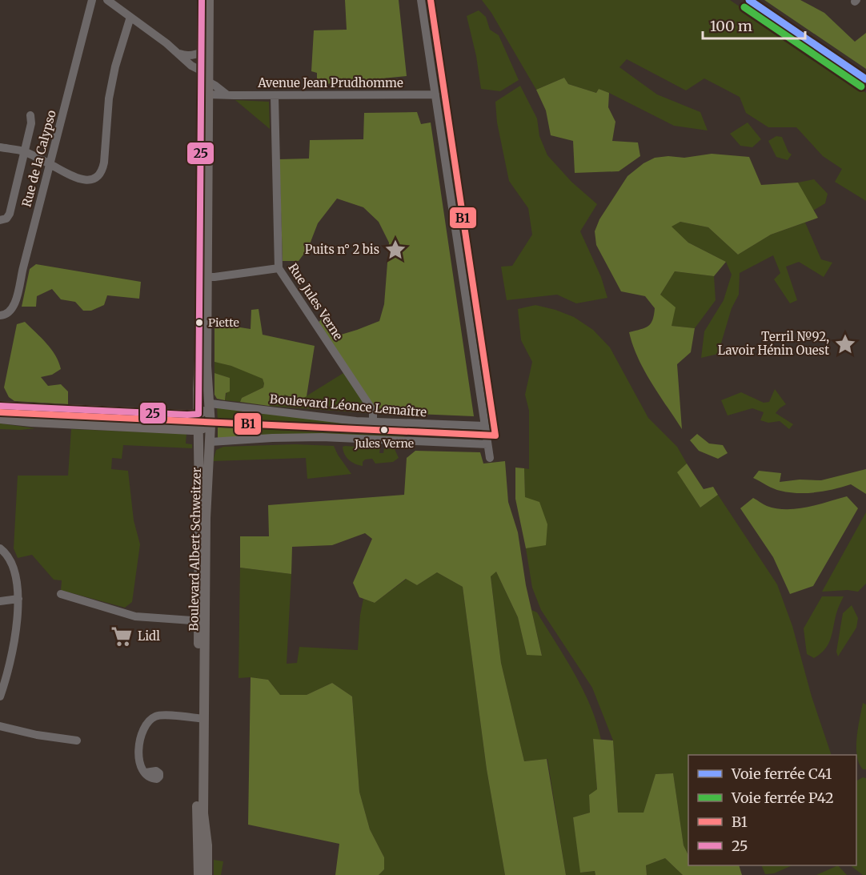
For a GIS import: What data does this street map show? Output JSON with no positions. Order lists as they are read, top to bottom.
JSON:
{
  "streets": {
    "main road": ["Boulevard Albert Schweitzer"],
    "street": [
      "Avenue Jean Prudhomme",
      "Rue de la Calypso",
      "Rue Jules Verne",
      "Boulevard Léonce Lemaître"
    ]
  },
  "crossings": [
    ["Avenue Jean Prudhomme", "Rue Jules Verne"],
    ["Avenue Jean Prudhomme", "Boulevard Albert Schweitzer"],
    ["Rue Jules Verne", "Boulevard Léonce Lemaître"],
    ["Boulevard Léonce Lemaître", "Boulevard Albert Schweitzer"]
  ],
  "places": {
    "place": ["Puits n° 2 bis", "Terril №92, Lavoir Hénin Ouest"],
    "other": ["Piette", "Jules Verne"],
    "supermarket": ["Lidl"]
  },
  "lines": [
    "rail line C41",
    "transit line B1",
    "transit line 25",
    "rail line P42"
  ],
  "legend": [
    "Voie ferrée C41",
    "Voie ferrée P42",
    "B1",
    "25"
  ],
  "scale_bar": "100 m"
}
